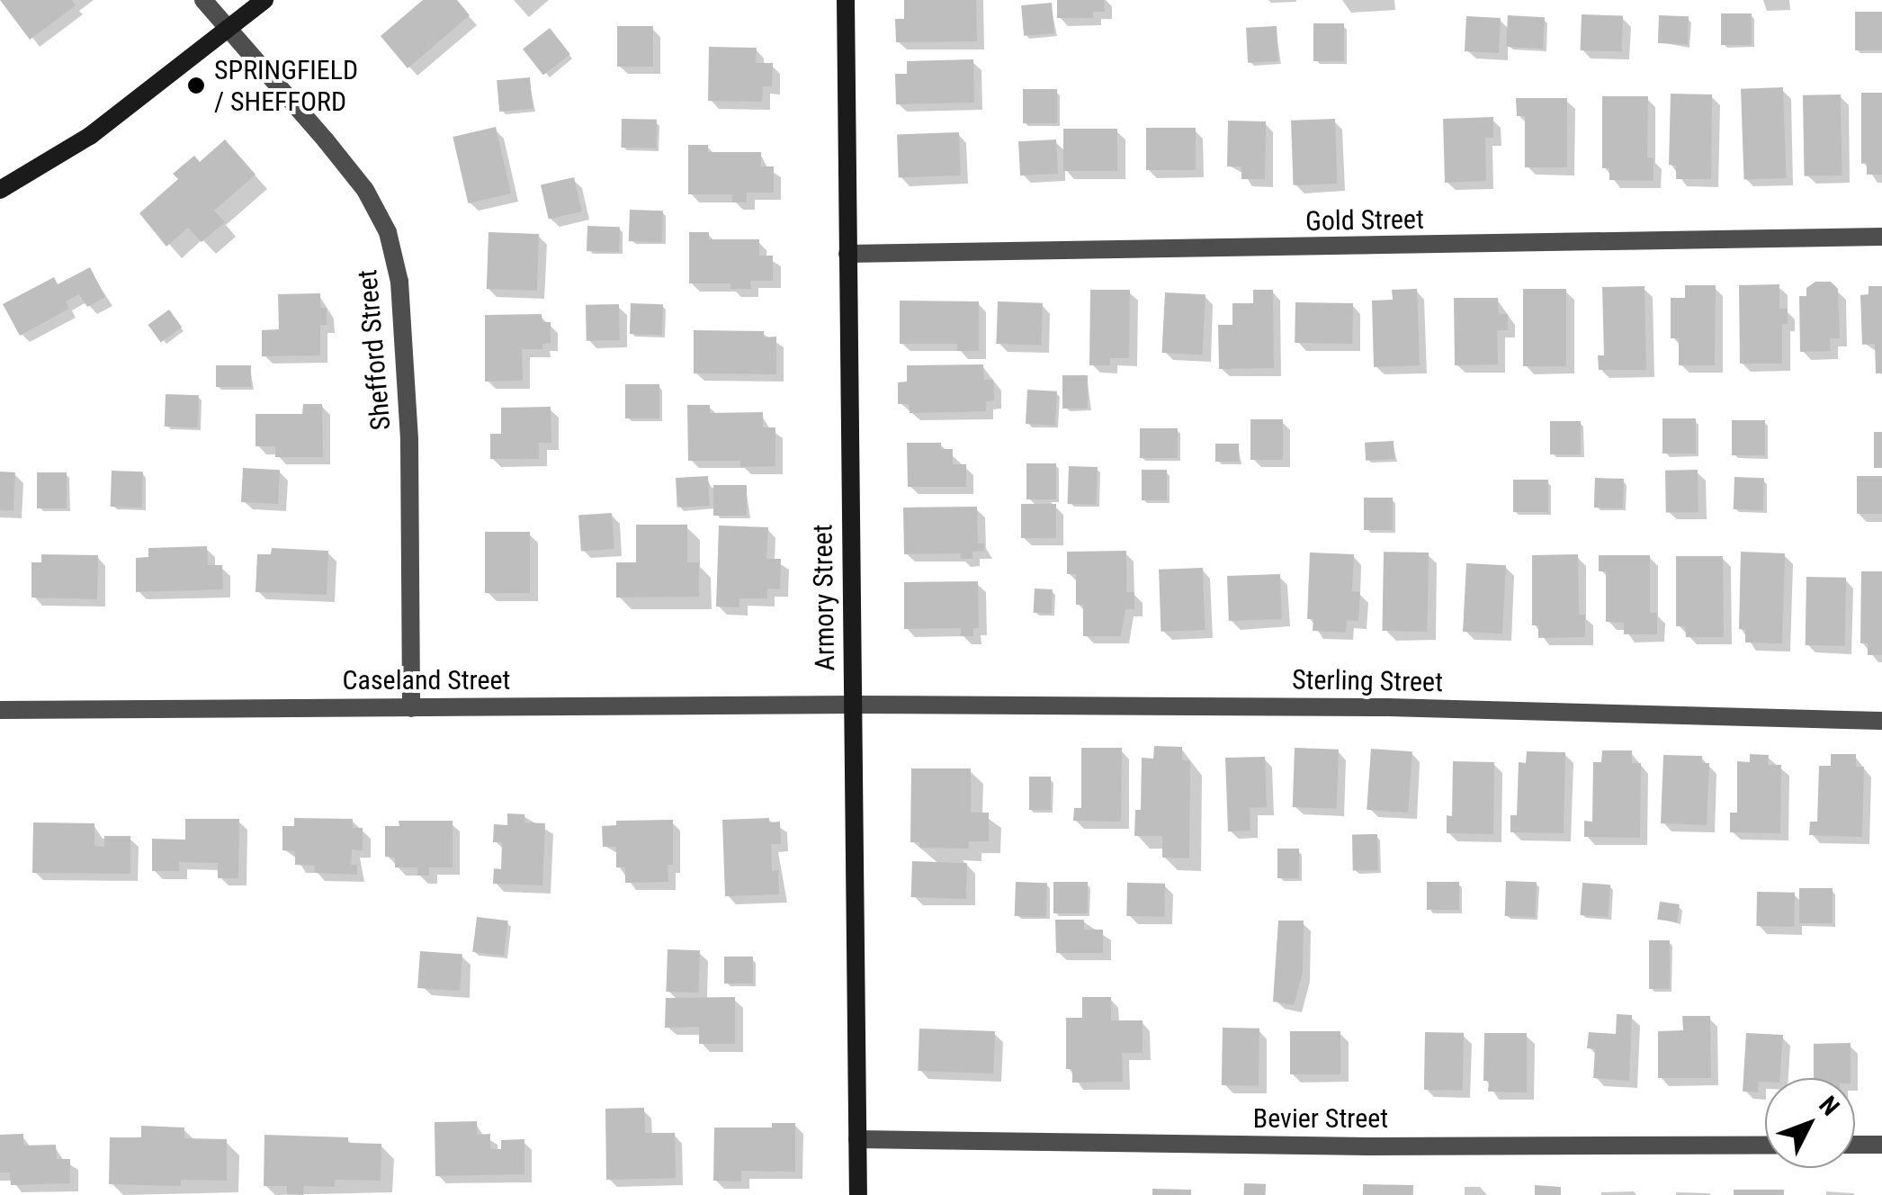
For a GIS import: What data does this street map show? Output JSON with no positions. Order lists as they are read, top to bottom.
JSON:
{
  "streets": {
    "main road": ["Armory Street"],
    "street": [
      "Gold Street",
      "Shefford Street",
      "Caseland Street",
      "Sterling Street",
      "Bevier Street"
    ]
  },
  "crossings": [
    ["Gold Street", "Armory Street"],
    ["Shefford Street", "Caseland Street"],
    ["Armory Street", "Caseland Street"],
    ["Armory Street", "Sterling Street"],
    ["Armory Street", "Bevier Street"],
    ["Caseland Street", "Sterling Street"]
  ],
  "places": ["SPRINGFIELD / SHEFFORD"],
  "north": "top right"
}
